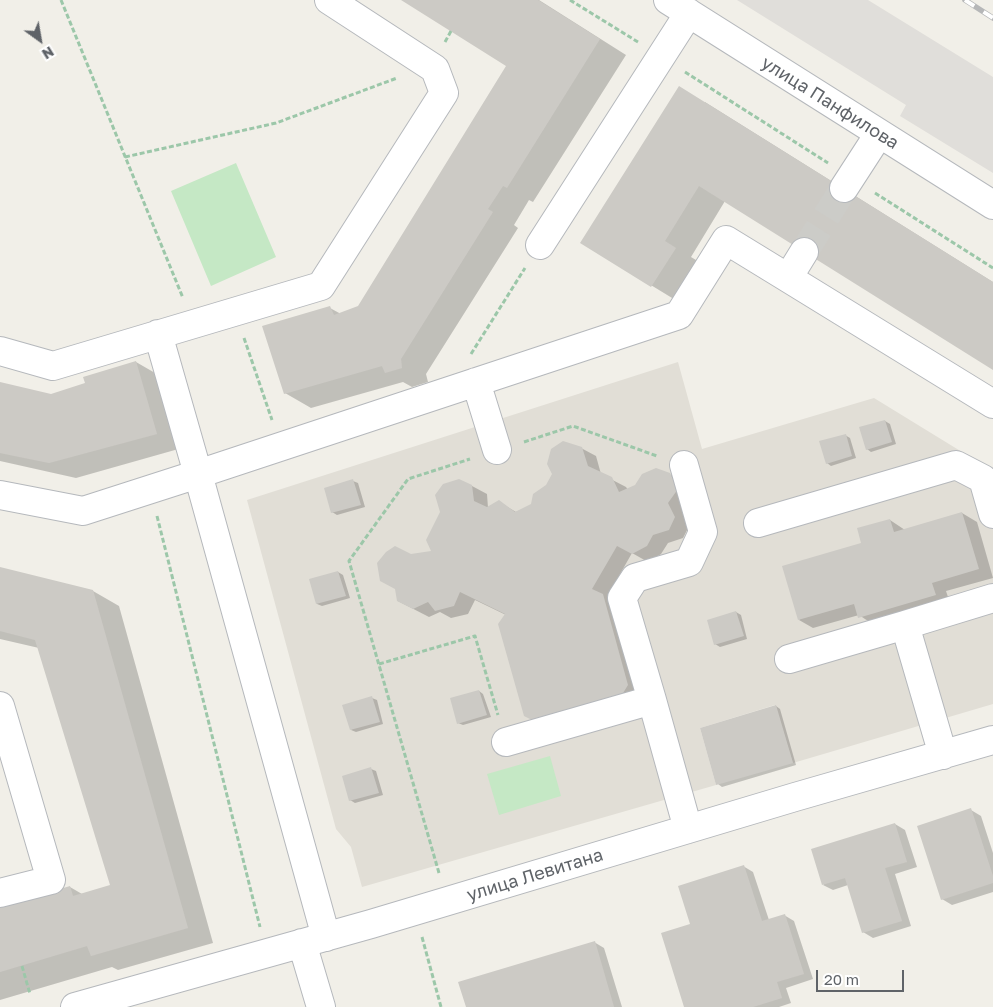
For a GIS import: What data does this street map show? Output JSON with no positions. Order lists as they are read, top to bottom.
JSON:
{
  "streets": {
    "street": ["улица Панфилова", "улица Левитана"]
  },
  "scale_bar": "20 m",
  "north": "bottom right"
}
